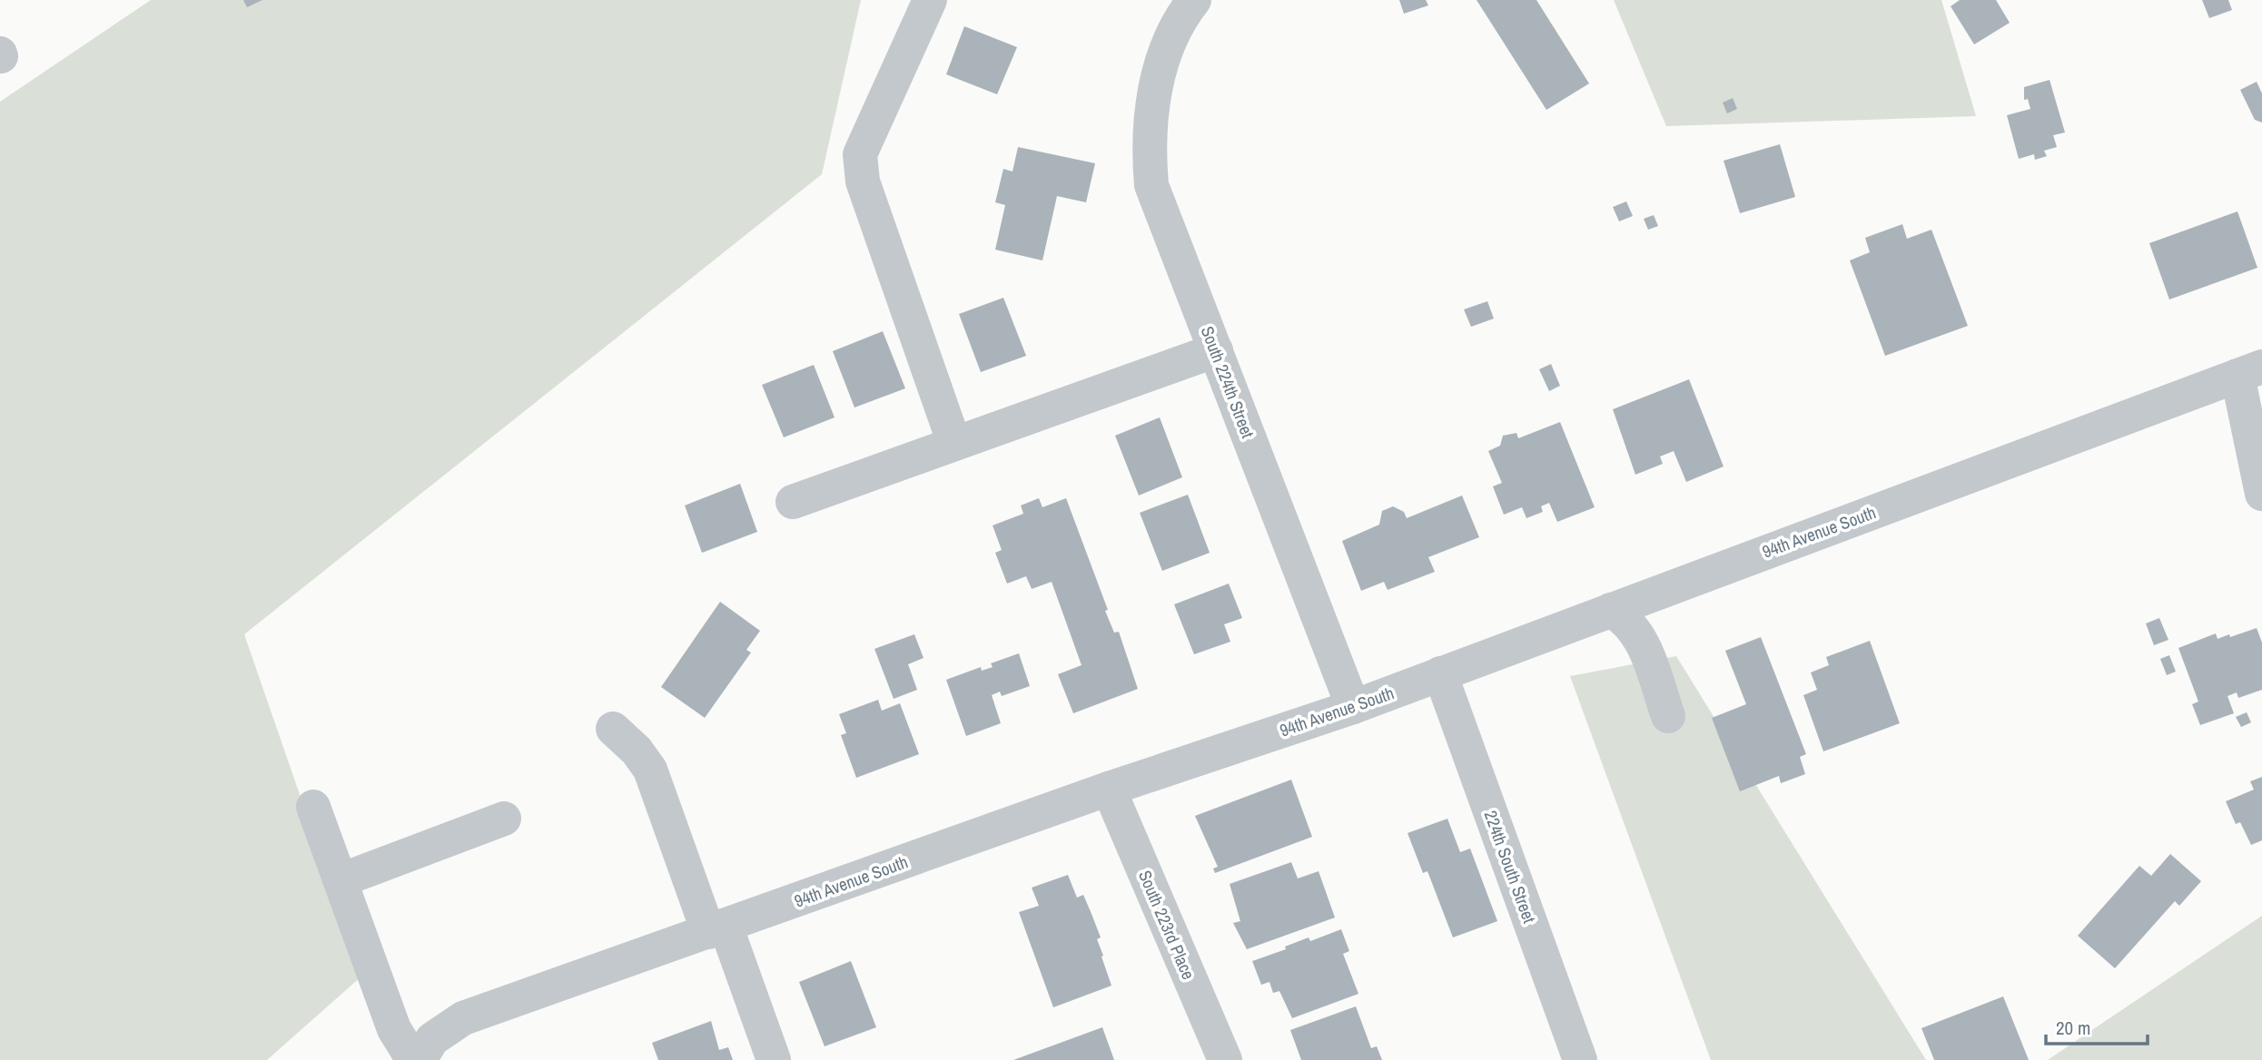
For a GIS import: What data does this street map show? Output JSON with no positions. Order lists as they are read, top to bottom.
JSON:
{
  "streets": {
    "street": [
      "South 224th Street",
      "94th Avenue South",
      "224th South Street",
      "South 223rd Place"
    ]
  },
  "crossings": [
    ["South 224th Street", "94th Avenue South"],
    ["94th Avenue South", "224th South Street"],
    ["94th Avenue South", "South 223rd Place"]
  ],
  "scale_bar": "20 m"
}
